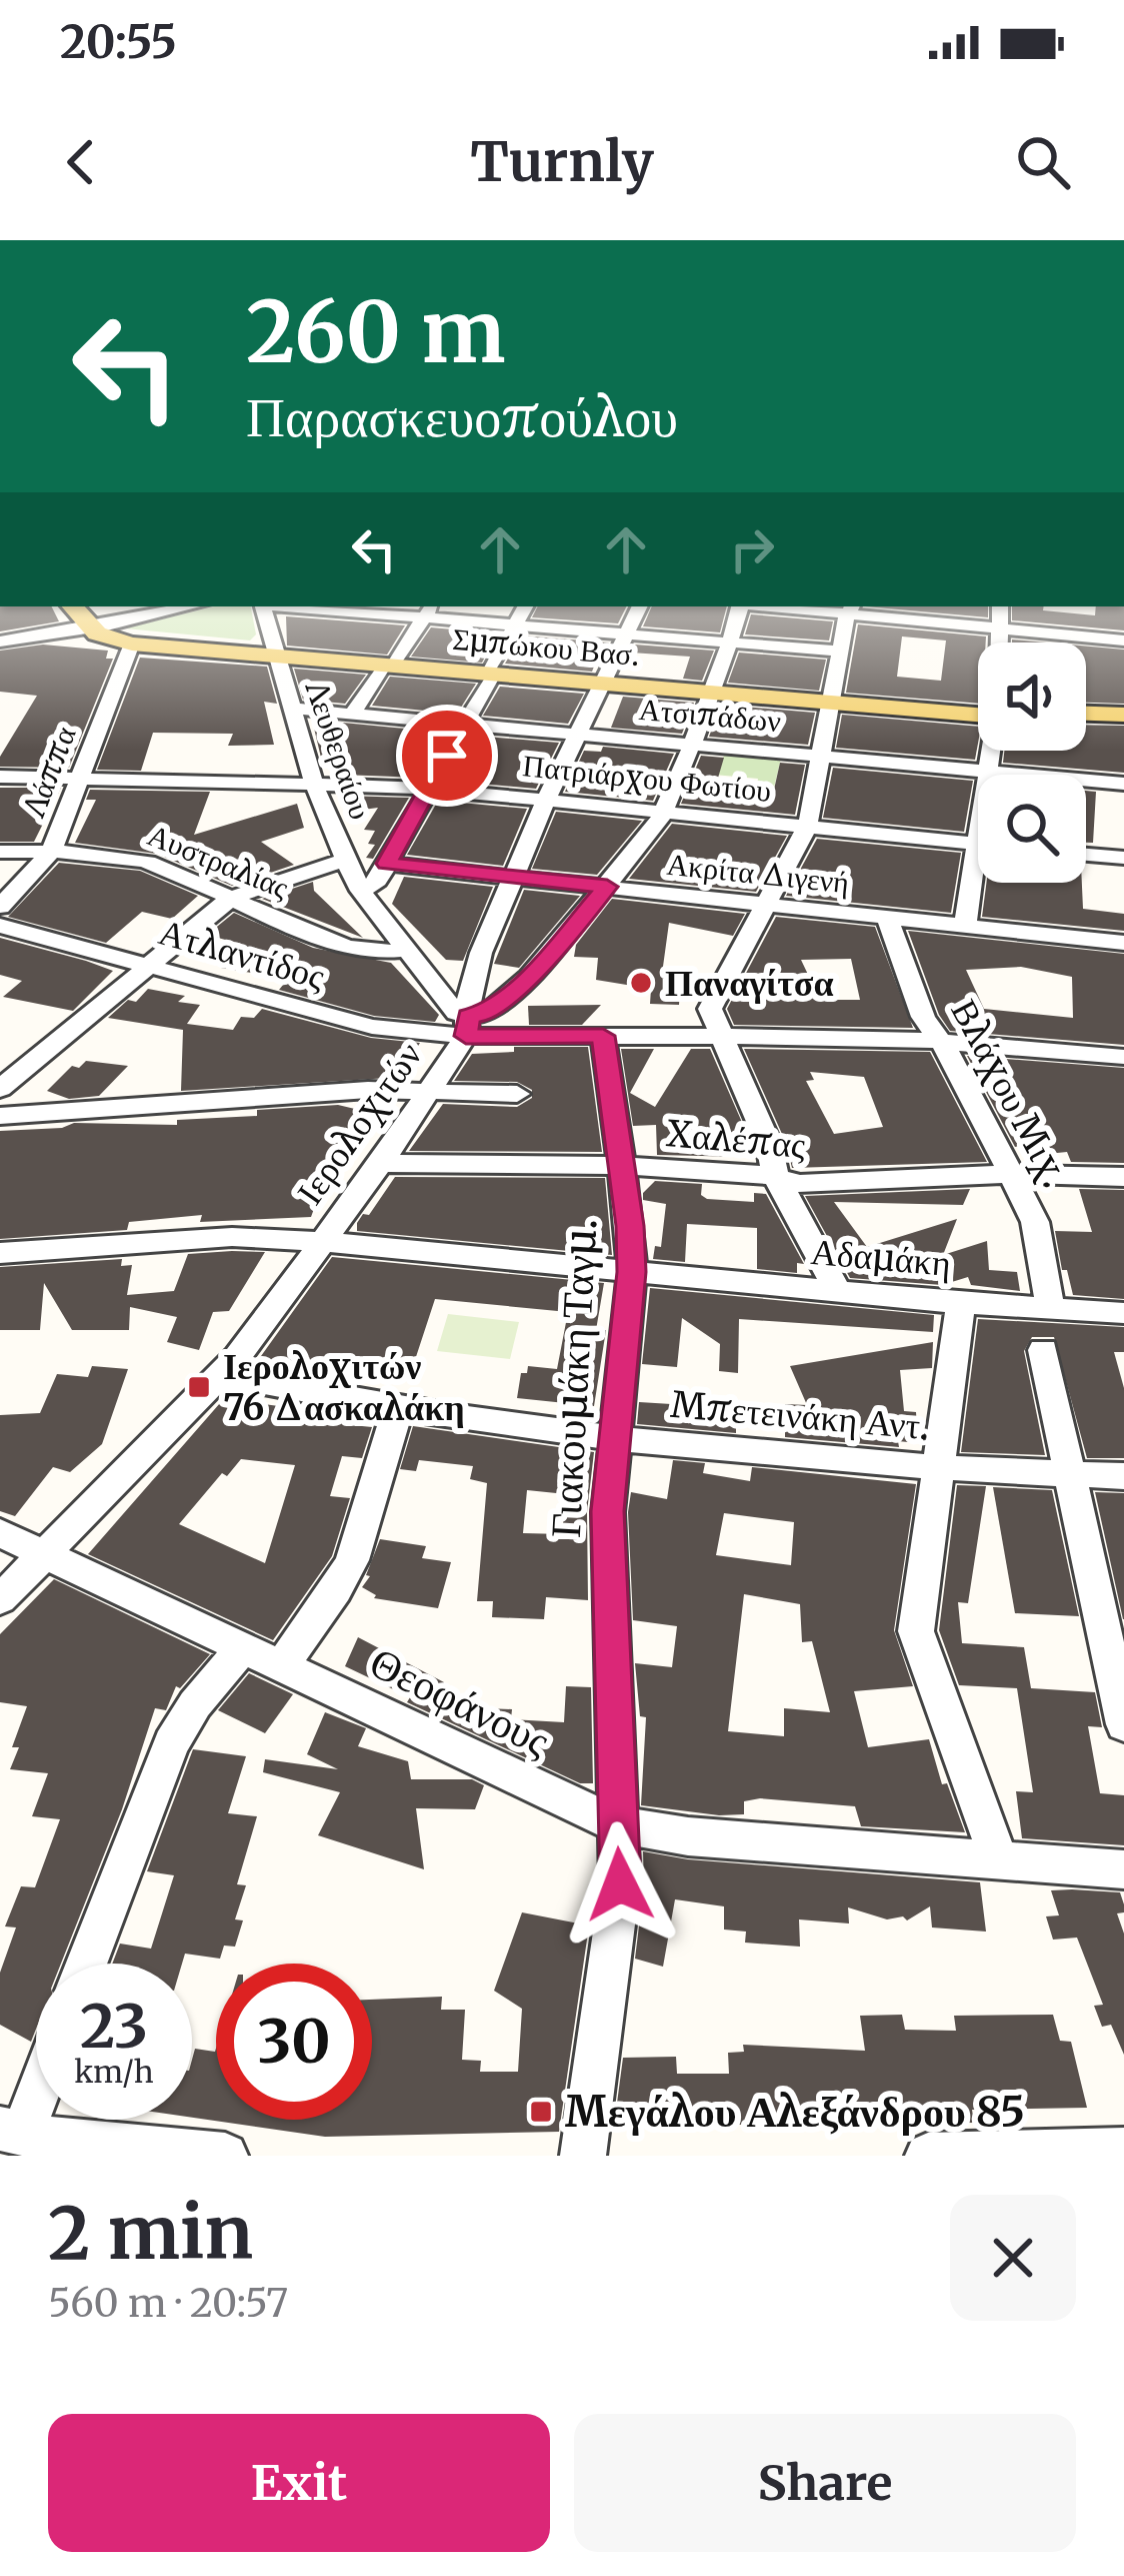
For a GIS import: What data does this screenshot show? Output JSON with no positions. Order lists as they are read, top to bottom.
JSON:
{
  "streets": {
    "main road": ["Σμπώκου Βασ."],
    "street": [
      "Ατσιπάδων",
      "Λευθεραίου",
      "Λάππα",
      "Πατριάρχου Φωτίου",
      "Αυστραλίας",
      "Ακρίτα Διγενή",
      "Ατλαντίδος",
      "Βλάχου Μιχ.",
      "Ιερολοχιτών",
      "Χαλέπας",
      "Αδαμάκη",
      "Γιακουμάκη Ταγμ.",
      "Μπετεινάκη Αντ.",
      "Θεοφάνους"
    ]
  },
  "crossings": [
    ["Σμπώκου Βασ.", "Λευθεραίου"],
    ["Σμπώκου Βασ.", "Λάππα"],
    ["Σμπώκου Βασ.", "Ιερολοχιτών"],
    ["Ατσιπάδων", "Λευθεραίου"],
    ["Ατσιπάδων", "Ιερολοχιτών"],
    ["Λευθεραίου", "Πατριάρχου Φωτίου"],
    ["Λευθεραίου", "Αυστραλίας"],
    ["Λευθεραίου", "Ατλαντίδος"],
    ["Λευθεραίου", "Ιερολοχιτών"],
    ["Λάππα", "Πατριάρχου Φωτίου"],
    ["Λάππα", "Αυστραλίας"],
    ["Πατριάρχου Φωτίου", "Ιερολοχιτών"],
    ["Ακρίτα Διγενή", "Βλάχου Μιχ."],
    ["Ακρίτα Διγενή", "Ιερολοχιτών"],
    ["Ατλαντίδος", "Βλάχου Μιχ."],
    ["Ατλαντίδος", "Ιερολοχιτών"],
    ["Ατλαντίδος", "Γιακουμάκη Ταγμ."],
    ["Βλάχου Μιχ.", "Χαλέπας"],
    ["Βλάχου Μιχ.", "Αδαμάκη"],
    ["Ιερολοχιτών", "Χαλέπας"],
    ["Ιερολοχιτών", "Αδαμάκη"],
    ["Ιερολοχιτών", "Μπετεινάκη Αντ."],
    ["Ιερολοχιτών", "Θεοφάνους"],
    ["Χαλέπας", "Γιακουμάκη Ταγμ."],
    ["Αδαμάκη", "Γιακουμάκη Ταγμ."],
    ["Γιακουμάκη Ταγμ.", "Μπετεινάκη Αντ."],
    ["Γιακουμάκη Ταγμ.", "Θεοφάνους"]
  ],
  "places": {
    "other": ["Παναγίτσα"],
    "transit": ["Ιερολοχιτών 76 Δασκαλάκη", "Μεγάλου Αλεξάνδρου 85"]
  },
  "page": {
    "status": "20:55",
    "header": "Turnly",
    "turn": ["260 m", "Παρασκευοπούλου"],
    "speed": "23 km/h",
    "limit": "30",
    "heading": ["2 min", "560 m · 20:57"],
    "buttons": ["Exit", "Share"]
  }
}
